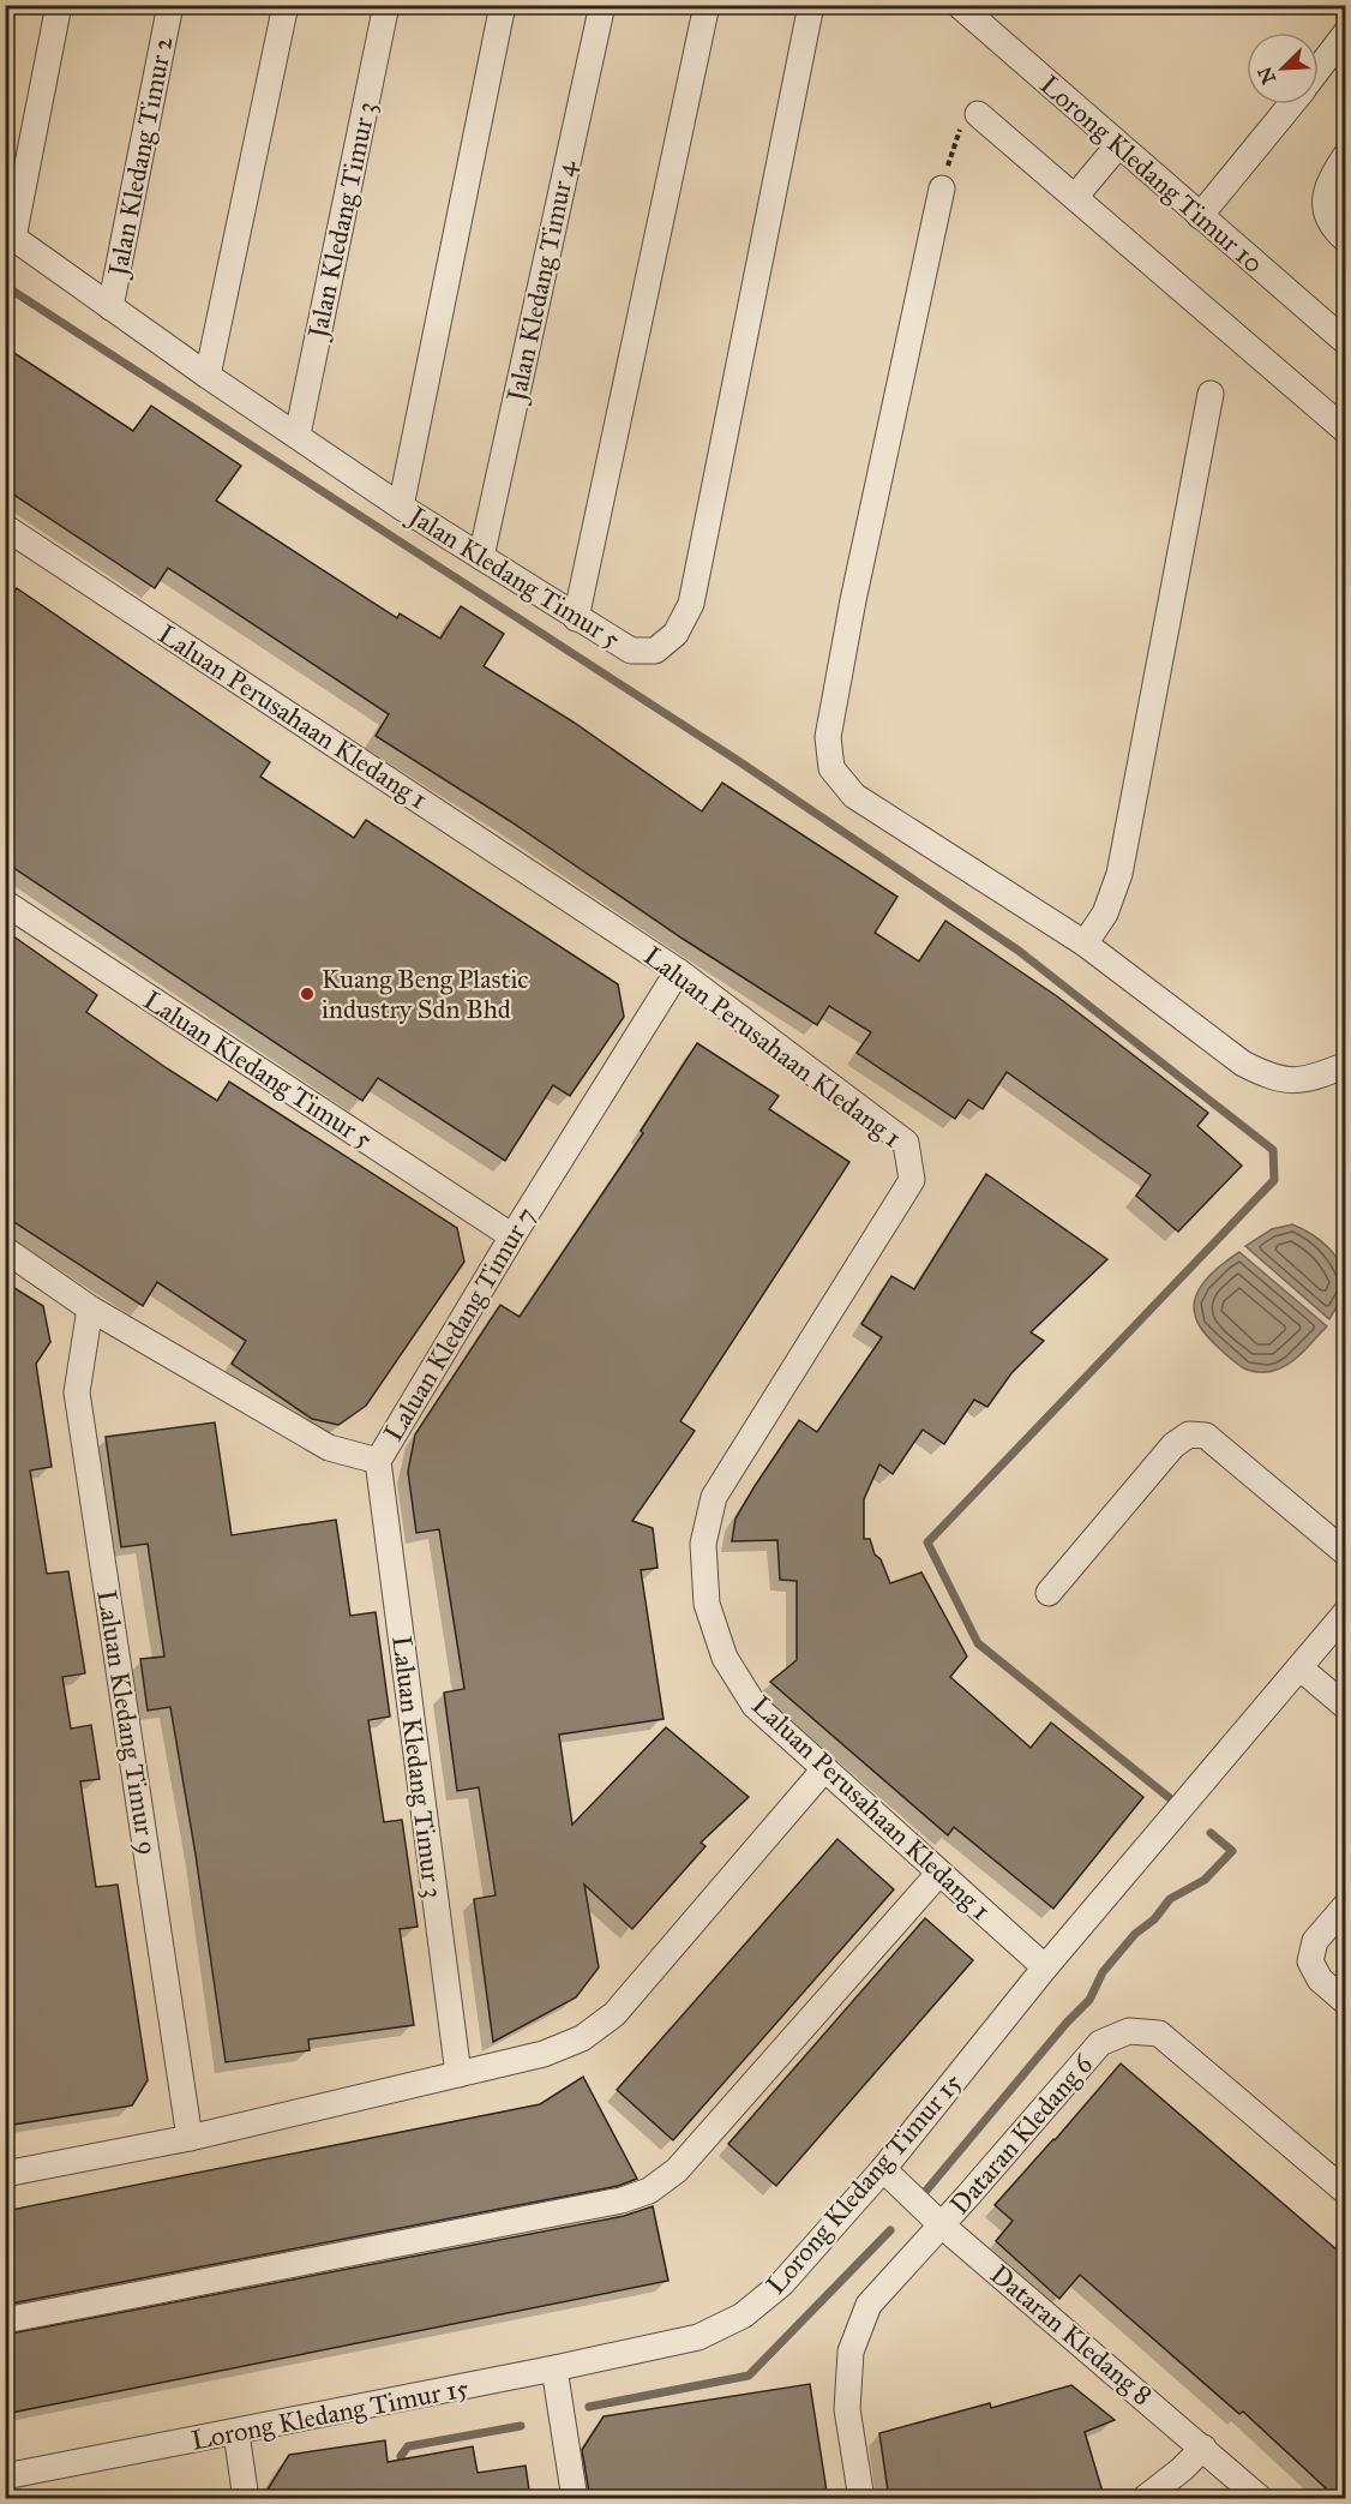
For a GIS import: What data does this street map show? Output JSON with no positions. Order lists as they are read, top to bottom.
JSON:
{
  "streets": {
    "street": [
      "Jalan Kledang Timur 2",
      "Lorong Kledang Timur 10",
      "Jalan Kledang Timur 3",
      "Jalan Kledang Timur 4",
      "Jalan Kledang Timur 5",
      "Laluan Perusahaan Kledang 1",
      "Laluan Kledang Timur 5",
      "Laluan Kledang Timur 7",
      "Laluan Kledang Timur 9",
      "Laluan Kledang Timur 3",
      "Dataran Kledang 6",
      "Lorong Kledang Timur 15",
      "Dataran Kledang 8"
    ]
  },
  "crossings": [
    ["Jalan Kledang Timur 2", "Jalan Kledang Timur 5"],
    ["Jalan Kledang Timur 3", "Jalan Kledang Timur 5"],
    ["Jalan Kledang Timur 4", "Jalan Kledang Timur 5"],
    ["Laluan Perusahaan Kledang 1", "Laluan Kledang Timur 7"],
    ["Laluan Perusahaan Kledang 1", "Lorong Kledang Timur 15"],
    ["Laluan Kledang Timur 5", "Laluan Kledang Timur 7"],
    ["Laluan Kledang Timur 7", "Laluan Kledang Timur 9"],
    ["Laluan Kledang Timur 7", "Laluan Kledang Timur 3"],
    ["Dataran Kledang 6", "Dataran Kledang 8"],
    ["Lorong Kledang Timur 15", "Dataran Kledang 8"]
  ],
  "places": ["Kuang Beng Plastic industry Sdn Bhd"],
  "north": "bottom left"
}
